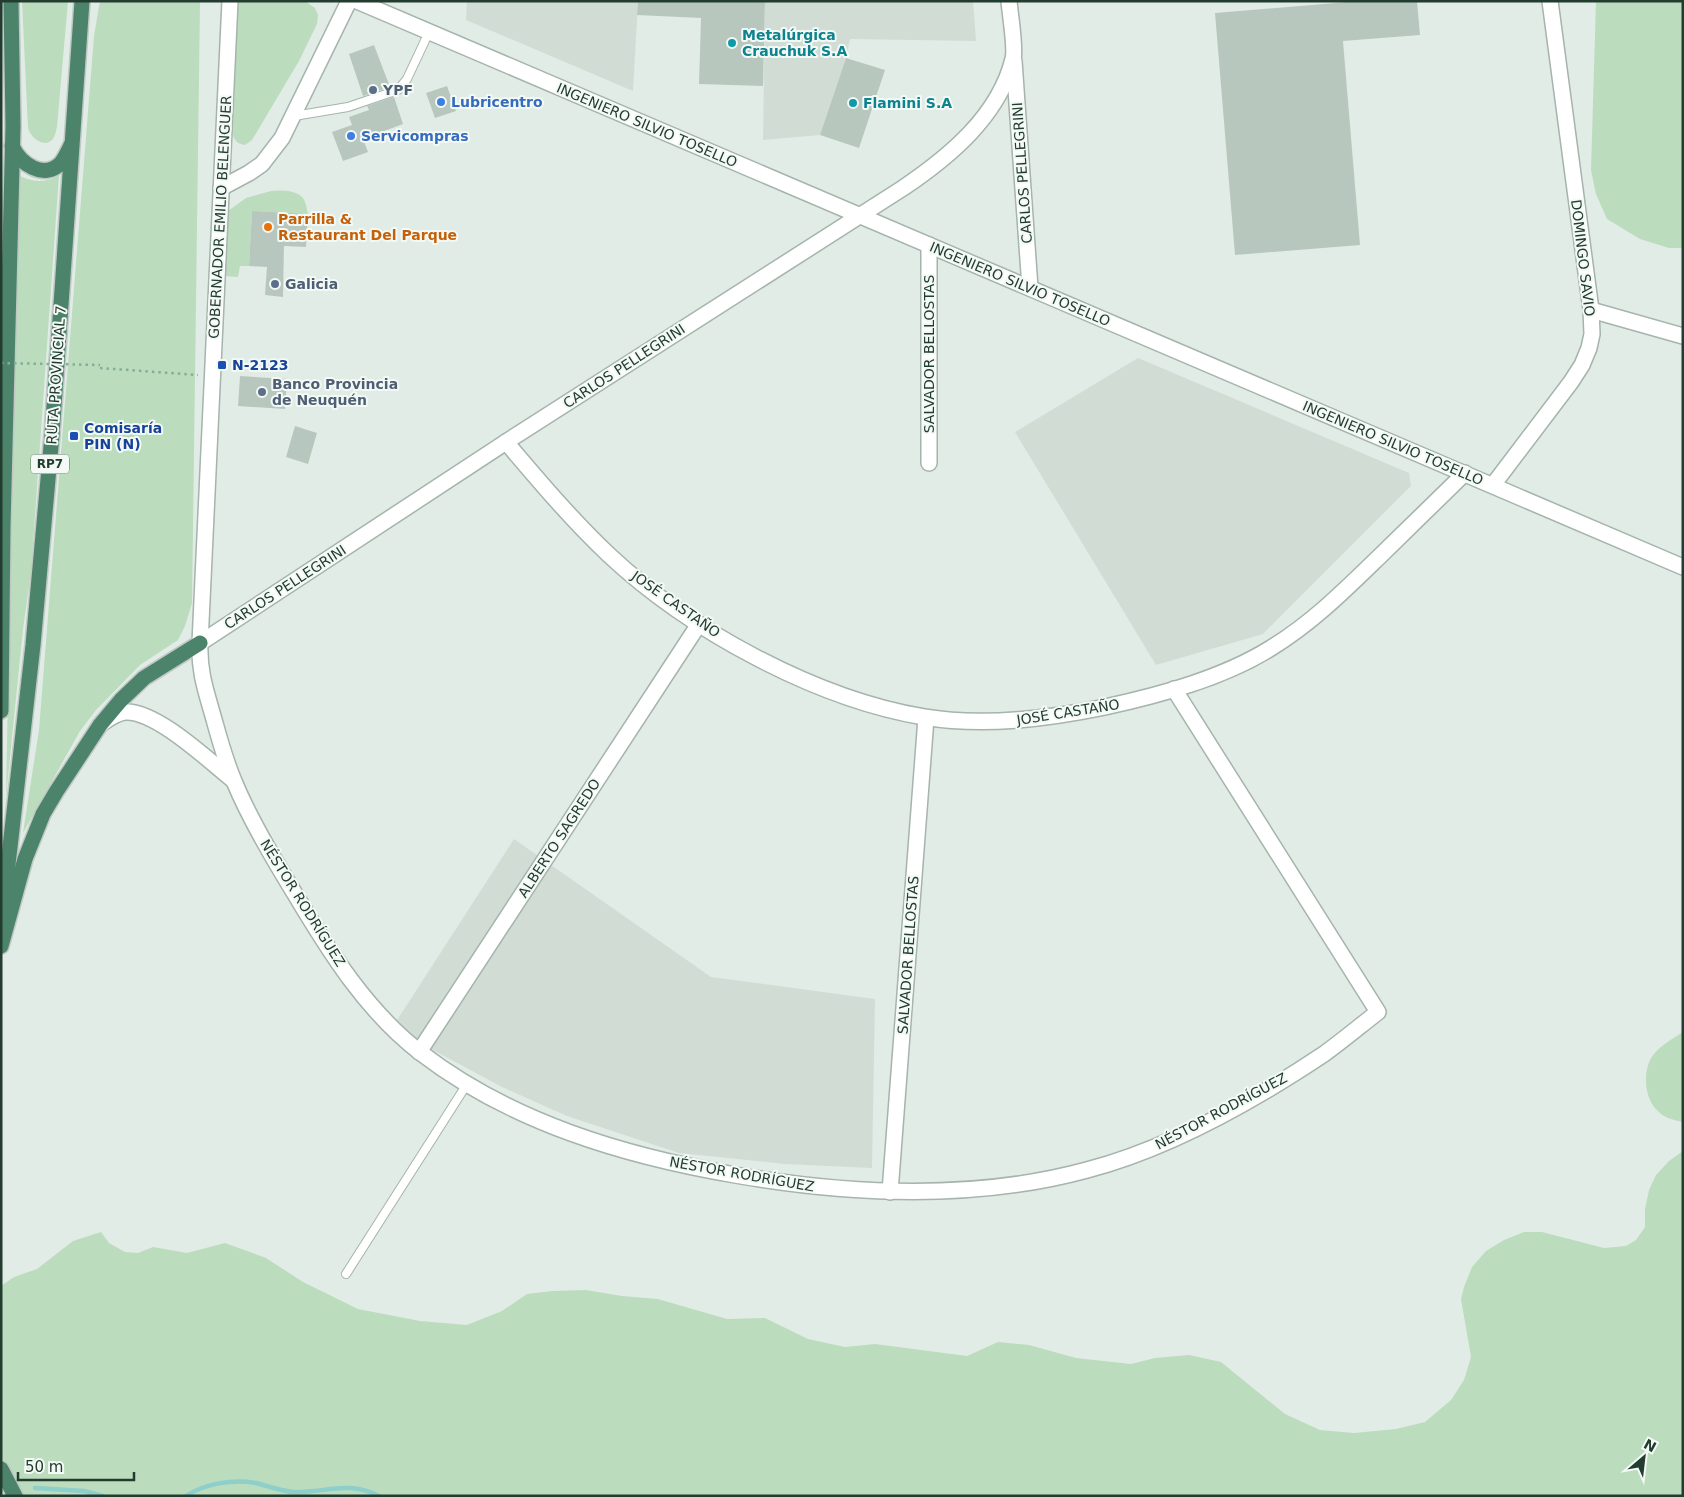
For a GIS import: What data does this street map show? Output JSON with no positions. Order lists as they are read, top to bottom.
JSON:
{
  "streets": {
    "highway": ["RUTA PROVINCIAL 7", "RP7"],
    "street": [
      "INGENIERO SILVIO TOSELLO",
      "CARLOS PELLEGRINI",
      "GOBERNADOR EMILIO BELENGUER",
      "DOMINGO SAVIO",
      "SALVADOR BELLOSTAS",
      "JOSÉ CASTAÑO",
      "ALBERTO SAGREDO",
      "NÉSTOR RODRÍGUEZ"
    ]
  },
  "crossings": [
    ["INGENIERO SILVIO TOSELLO", "CARLOS PELLEGRINI"],
    ["INGENIERO SILVIO TOSELLO", "DOMINGO SAVIO"],
    ["INGENIERO SILVIO TOSELLO", "SALVADOR BELLOSTAS"],
    ["INGENIERO SILVIO TOSELLO", "JOSÉ CASTAÑO"],
    ["CARLOS PELLEGRINI", "GOBERNADOR EMILIO BELENGUER"],
    ["CARLOS PELLEGRINI", "JOSÉ CASTAÑO"],
    ["CARLOS PELLEGRINI", "NÉSTOR RODRÍGUEZ"],
    ["GOBERNADOR EMILIO BELENGUER", "NÉSTOR RODRÍGUEZ"],
    ["SALVADOR BELLOSTAS", "JOSÉ CASTAÑO"],
    ["SALVADOR BELLOSTAS", "NÉSTOR RODRÍGUEZ"],
    ["JOSÉ CASTAÑO", "ALBERTO SAGREDO"],
    ["JOSÉ CASTAÑO", "NÉSTOR RODRÍGUEZ"],
    ["ALBERTO SAGREDO", "NÉSTOR RODRÍGUEZ"]
  ],
  "places": {
    "other": [
      "Metalúrgica Crauchuk S.A",
      "YPF",
      "Lubricentro",
      "Flamini S.A",
      "Servicompras",
      "Parrilla & Restaurant Del Parque",
      "Galicia",
      "Banco Provincia de Neuquén"
    ],
    "transit": ["N-2123", "Comisaría PIN (N)"]
  },
  "scale_bar": "50 m",
  "north": "top right"
}
